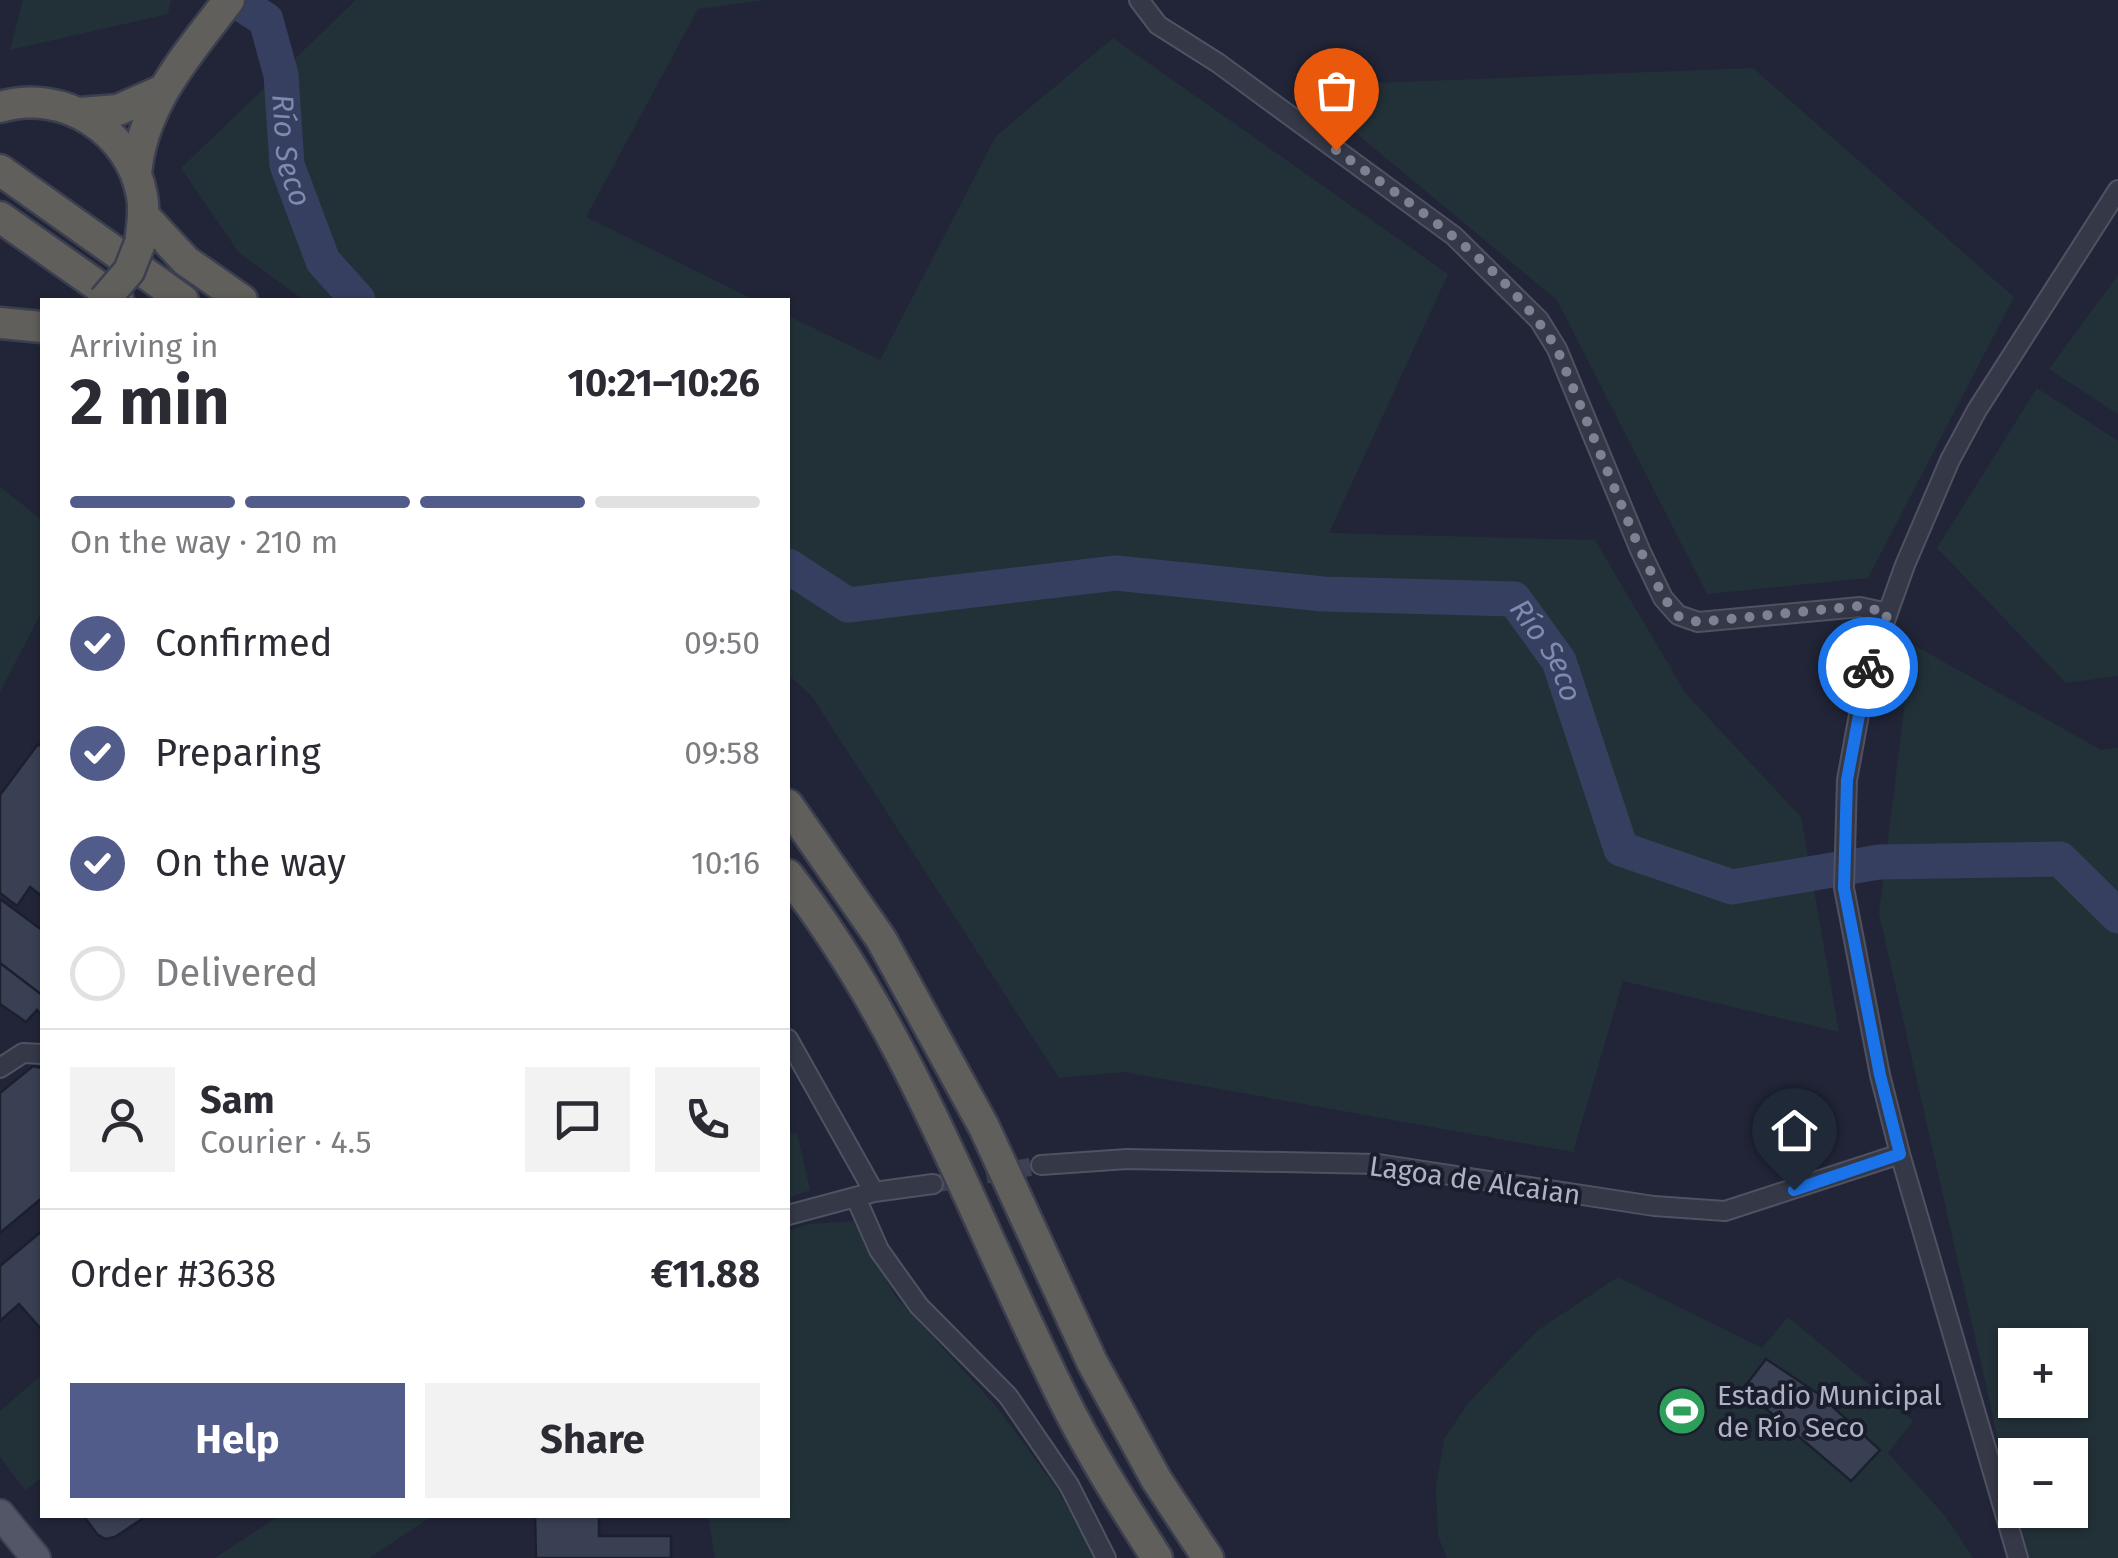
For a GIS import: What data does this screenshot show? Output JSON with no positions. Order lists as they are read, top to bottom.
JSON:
{
  "streets": {
    "street": ["Lagoa de Alcaian"]
  },
  "water": ["Río Seco"],
  "places": {
    "sports": ["Estadio Municipal de Río Seco"]
  },
  "page": {
    "heading": ["2 min", "Arriving in", "10:21–10:26"],
    "panel": [
      "Sam",
      "Courier · 4.5",
      "Order #3638",
      "€11.88"
    ],
    "bar": "On the way · 210 m",
    "list": [
      ["Confirmed", "09:50"],
      ["Preparing", "09:58"],
      ["On the way", "10:16"],
      "Delivered"
    ],
    "map_buttons": ["+", "−"],
    "buttons": ["Help", "Share"]
  }
}
